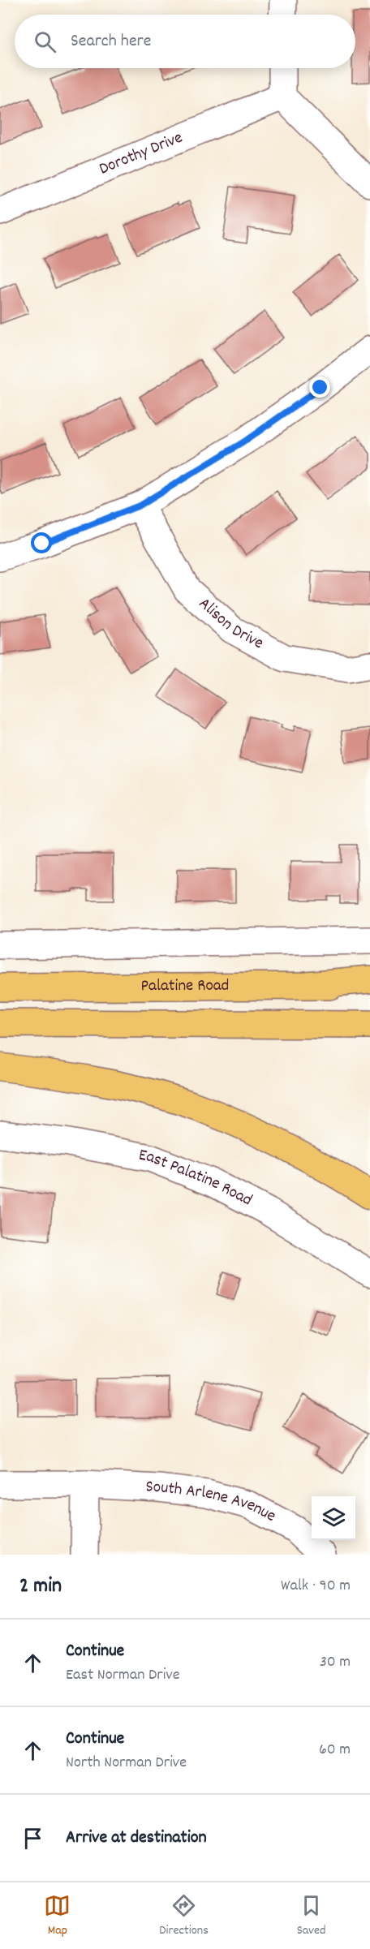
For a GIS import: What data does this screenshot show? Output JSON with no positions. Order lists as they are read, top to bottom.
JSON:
{
  "streets": {
    "main road": ["Palatine Road"],
    "street": [
      "Dorothy Drive",
      "Alison Drive",
      "East Palatine Road",
      "South Arlene Avenue"
    ]
  },
  "page": {
    "search": "Search here",
    "heading": ["2 min", "Walk · 90 m"],
    "list": [
      ["Continue", "East Norman Drive", "30 m"],
      ["Continue", "North Norman Drive", "60 m"],
      "Arrive at destination"
    ],
    "nav": ["Map", "Directions", "Saved"]
  }
}
